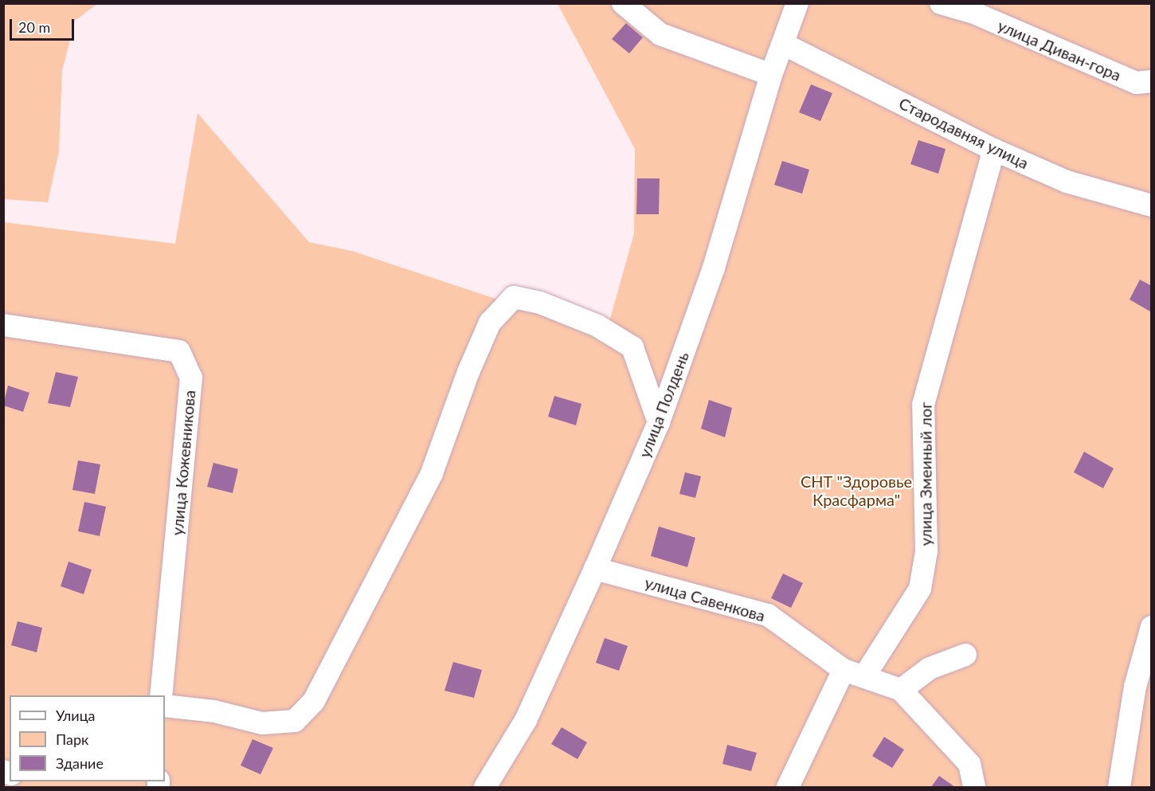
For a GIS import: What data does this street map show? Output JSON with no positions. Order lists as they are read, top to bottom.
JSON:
{
  "streets": {
    "street": [
      "улица Диван-гора",
      "Стародавняя улица",
      "улица Полдень",
      "улица Кожевникова",
      "улица Змеиный лог",
      "улица Савенкова"
    ]
  },
  "crossings": [
    ["Стародавняя улица", "улица Полдень"],
    ["Стародавняя улица", "улица Змеиный лог"],
    ["улица Полдень", "улица Савенкова"],
    ["улица Змеиный лог", "улица Савенкова"]
  ],
  "parks": ["СНТ \"Здоровье Красфарма\""],
  "legend": ["Улица", "Парк", "Здание"],
  "scale_bar": "20 m"
}
